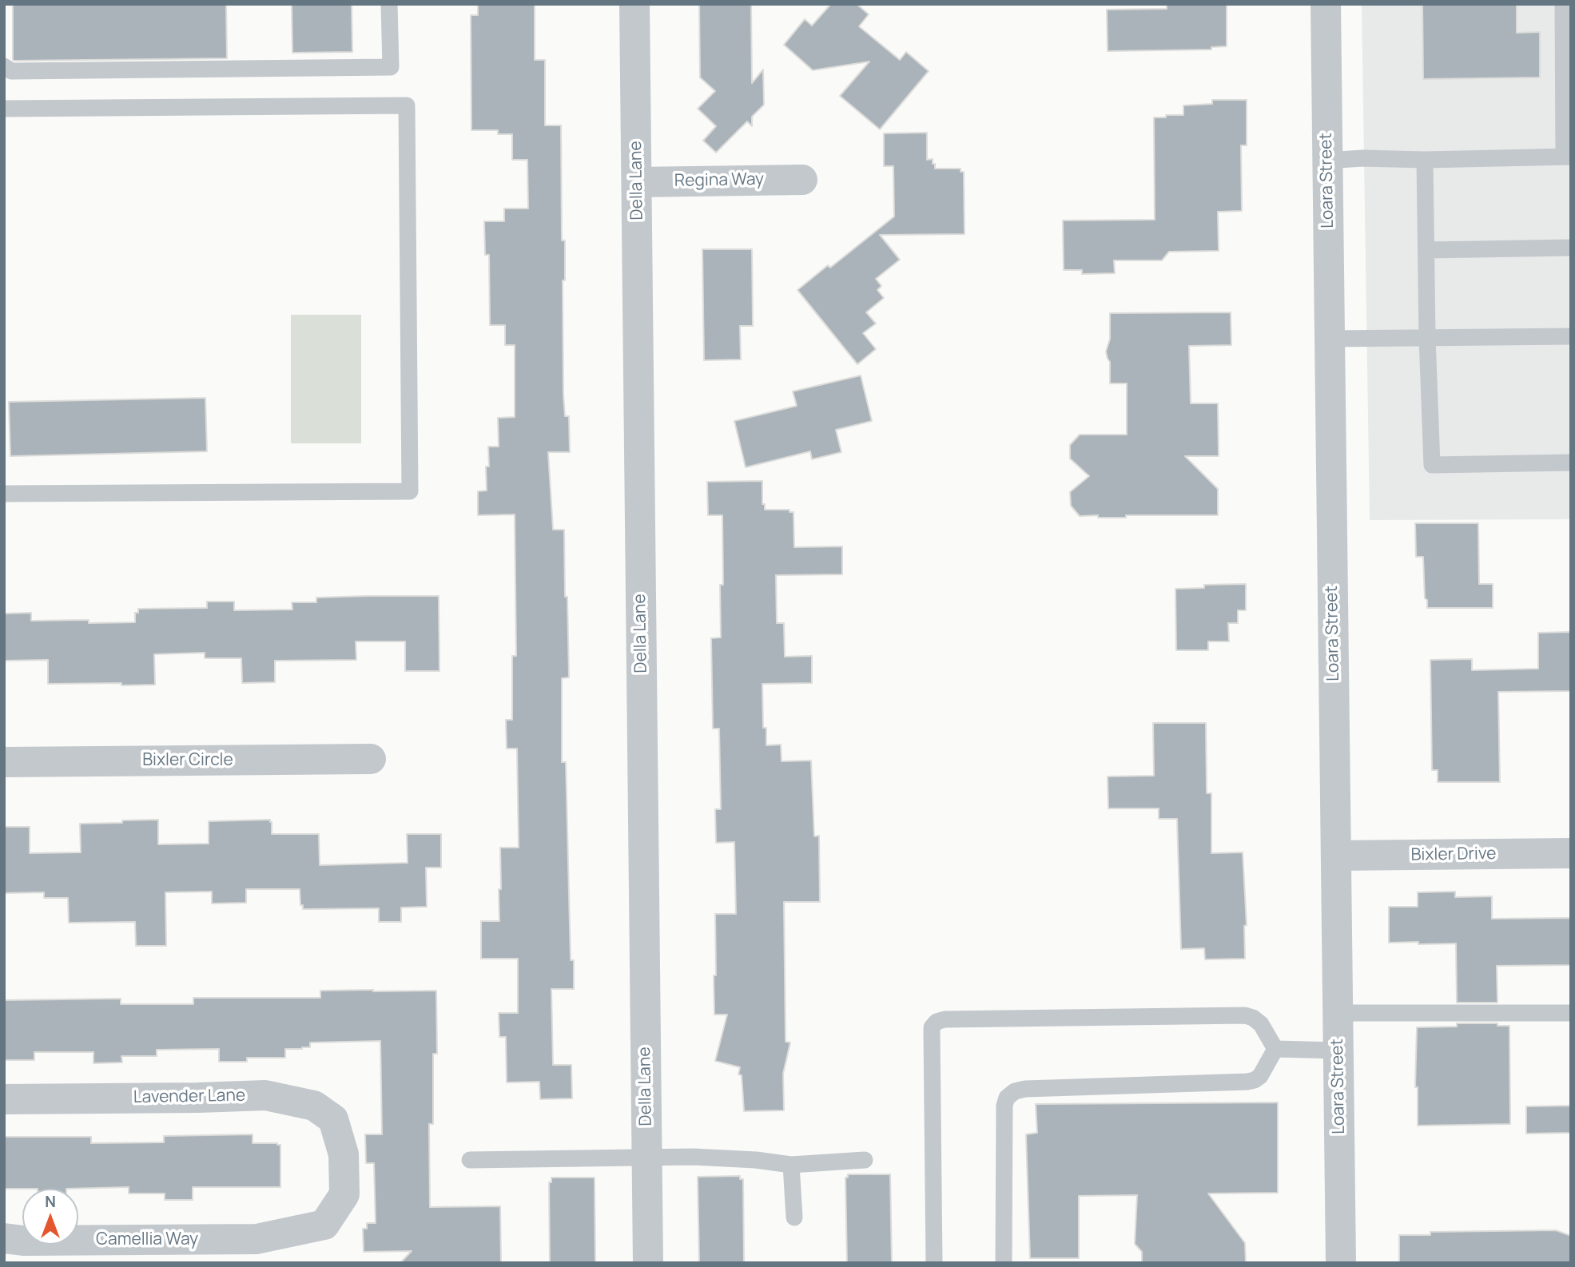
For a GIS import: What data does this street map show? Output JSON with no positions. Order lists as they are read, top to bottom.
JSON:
{
  "streets": {
    "street": [
      "Della Lane",
      "Regina Way",
      "Loara Street",
      "Bixler Circle",
      "Bixler Drive",
      "Lavender Lane",
      "Camellia Way"
    ]
  },
  "crossings": [
    ["Della Lane", "Regina Way"],
    ["Loara Street", "Bixler Drive"],
    ["Lavender Lane", "Camellia Way"]
  ],
  "north": "top"
}
